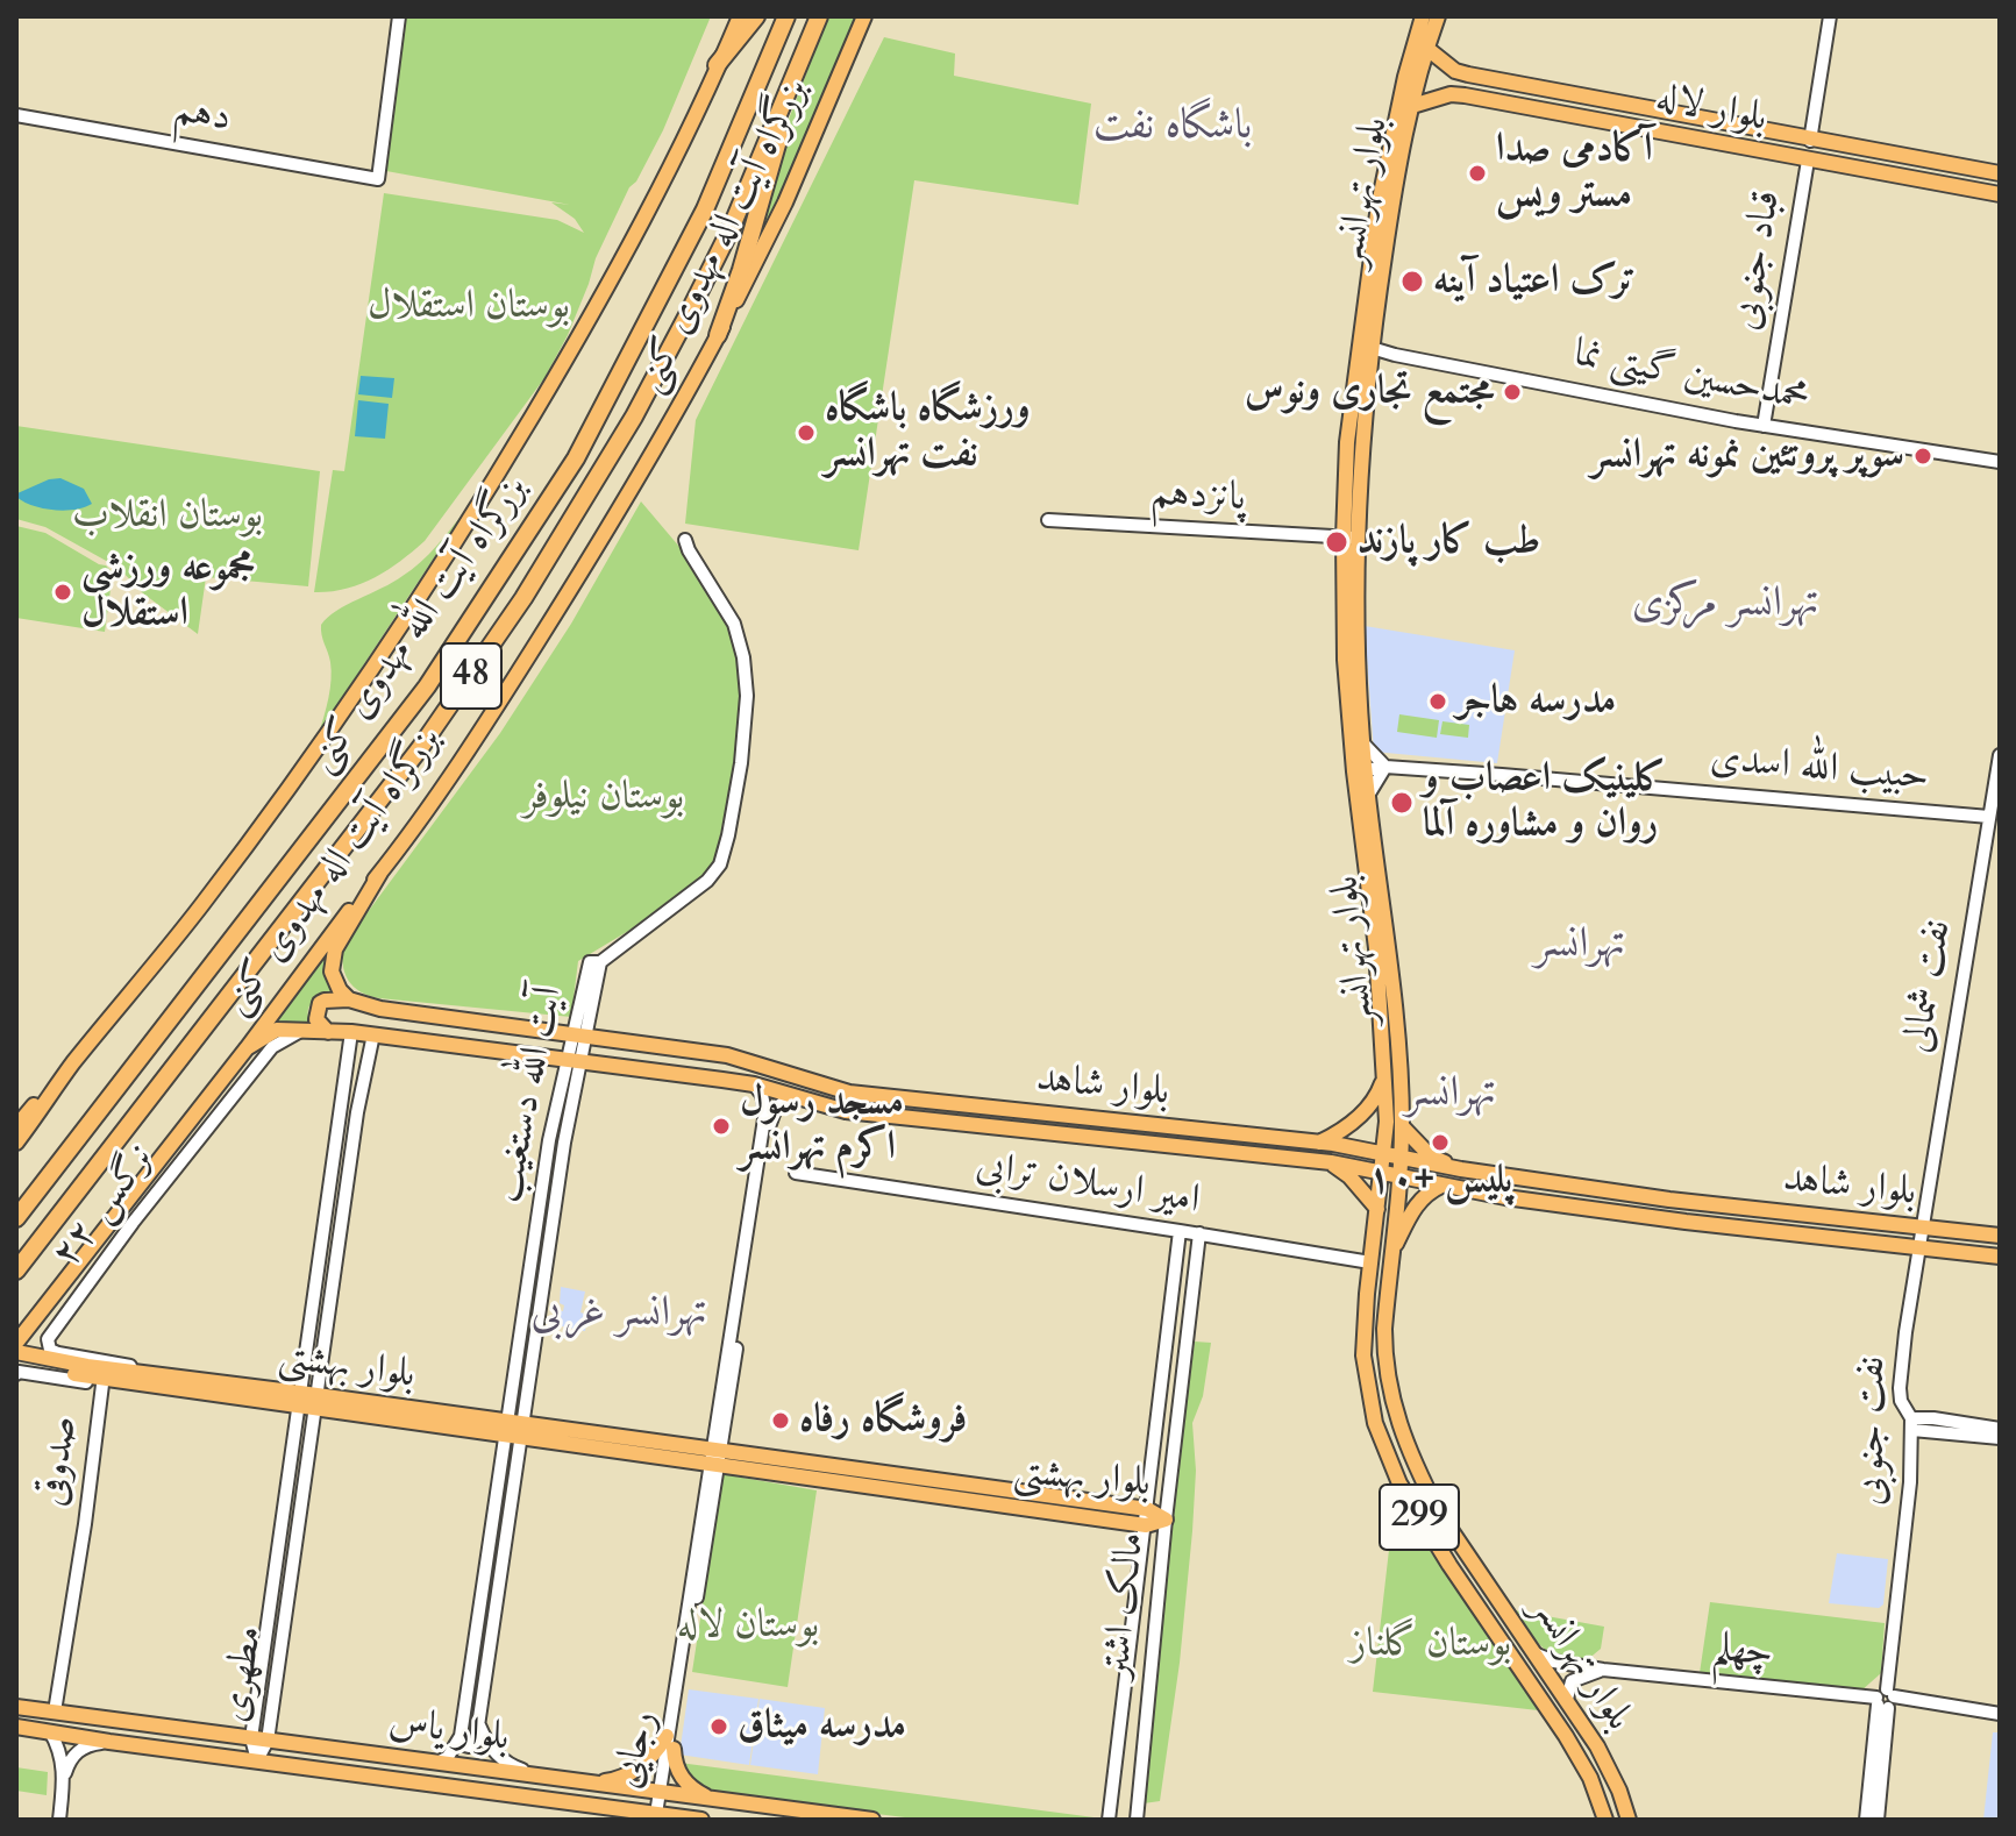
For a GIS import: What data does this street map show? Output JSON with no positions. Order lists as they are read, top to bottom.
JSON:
{
  "streets": {
    "highway": ["بزرگراه آیت اله مهدوی کنی", "بزرگراه آیت الله مهدوی کنی", "48"],
    "main road": [
      "بلوار لاله",
      "بلوار تهرانسر",
      "بلوار شاهد",
      "بلوار بهشتی",
      "299",
      "بلوار یاس"
    ],
    "street": [
      "دهم",
      "قباد جنوبی",
      "محمدحسین گیتی نما",
      "پانزدهم",
      "حبیب الله اسدی",
      "نفت شمالی",
      "آیت الله دستغیب",
      "امیر ارسلان ترابی",
      "نرگس ۲۲",
      "نفت جنوبی",
      "صدوقی",
      "مالک اشتر",
      "چهلم",
      "مطهری",
      "رجایی"
    ]
  },
  "crossings": [
    ["بلوار لاله", "بلوار تهرانسر"],
    ["بلوار لاله", "قباد جنوبی"],
    ["بلوار تهرانسر", "محمدحسین گیتی نما"],
    ["بلوار تهرانسر", "پانزدهم"],
    ["بلوار تهرانسر", "حبیب الله اسدی"],
    ["بلوار تهرانسر", "بلوار شاهد"],
    ["بلوار تهرانسر", "امیر ارسلان ترابی"],
    ["بلوار تهرانسر", "چهلم"],
    ["بزرگراه آیت اله مهدوی کنی", "بلوار شاهد"],
    ["قباد جنوبی", "محمدحسین گیتی نما"],
    ["حبیب الله اسدی", "نفت شمالی"],
    ["نفت شمالی", "بلوار شاهد"],
    ["نفت شمالی", "نفت جنوبی"],
    ["بلوار شاهد", "آیت الله دستغیب"],
    ["بلوار شاهد", "نرگس ۲۲"],
    ["بلوار شاهد", "نفت جنوبی"],
    ["بلوار شاهد", "مطهری"],
    ["بلوار شاهد", "رجایی"],
    ["آیت الله دستغیب", "بلوار بهشتی"],
    ["امیر ارسلان ترابی", "مالک اشتر"],
    ["نرگس ۲۲", "بلوار بهشتی"],
    ["بلوار بهشتی", "مالک اشتر"],
    ["بلوار بهشتی", "مطهری"],
    ["بلوار بهشتی", "رجایی"],
    ["نفت جنوبی", "چهلم"],
    ["صدوقی", "بلوار یاس"],
    ["مطهری", "بلوار یاس"],
    ["بلوار یاس", "رجایی"]
  ],
  "districts": [
    "باشگاه نفت",
    "تهرانسر مرکزی",
    "تهرانسر",
    "تهرانسر",
    "تهرانسر غربی"
  ],
  "parks": [
    "بوستان استقلال",
    "بوستان انقلاب",
    "بوستان نیلوفر",
    "بوستان لاله",
    "بوستان گلناز"
  ],
  "places": [
    "آکادمی صدا مستر ویس",
    "ترک اعتیاد آینه",
    "مجتمع تجاری ونوس",
    "ورزشگاه باشگاه نفت تهرانسر",
    "سوپر پروتئین نمونه تهرانسر",
    "طب کار پازند",
    "مجموعه ورزشی استقلال",
    "مدرسه هاجر",
    "کلینیک اعصاب و روان و مشاوره آلما",
    "مسجد رسول اکرم تهرانسر",
    "پلیس +۱۰",
    "فروشگاه رفاه",
    "مدرسه میثاق"
  ]
}
